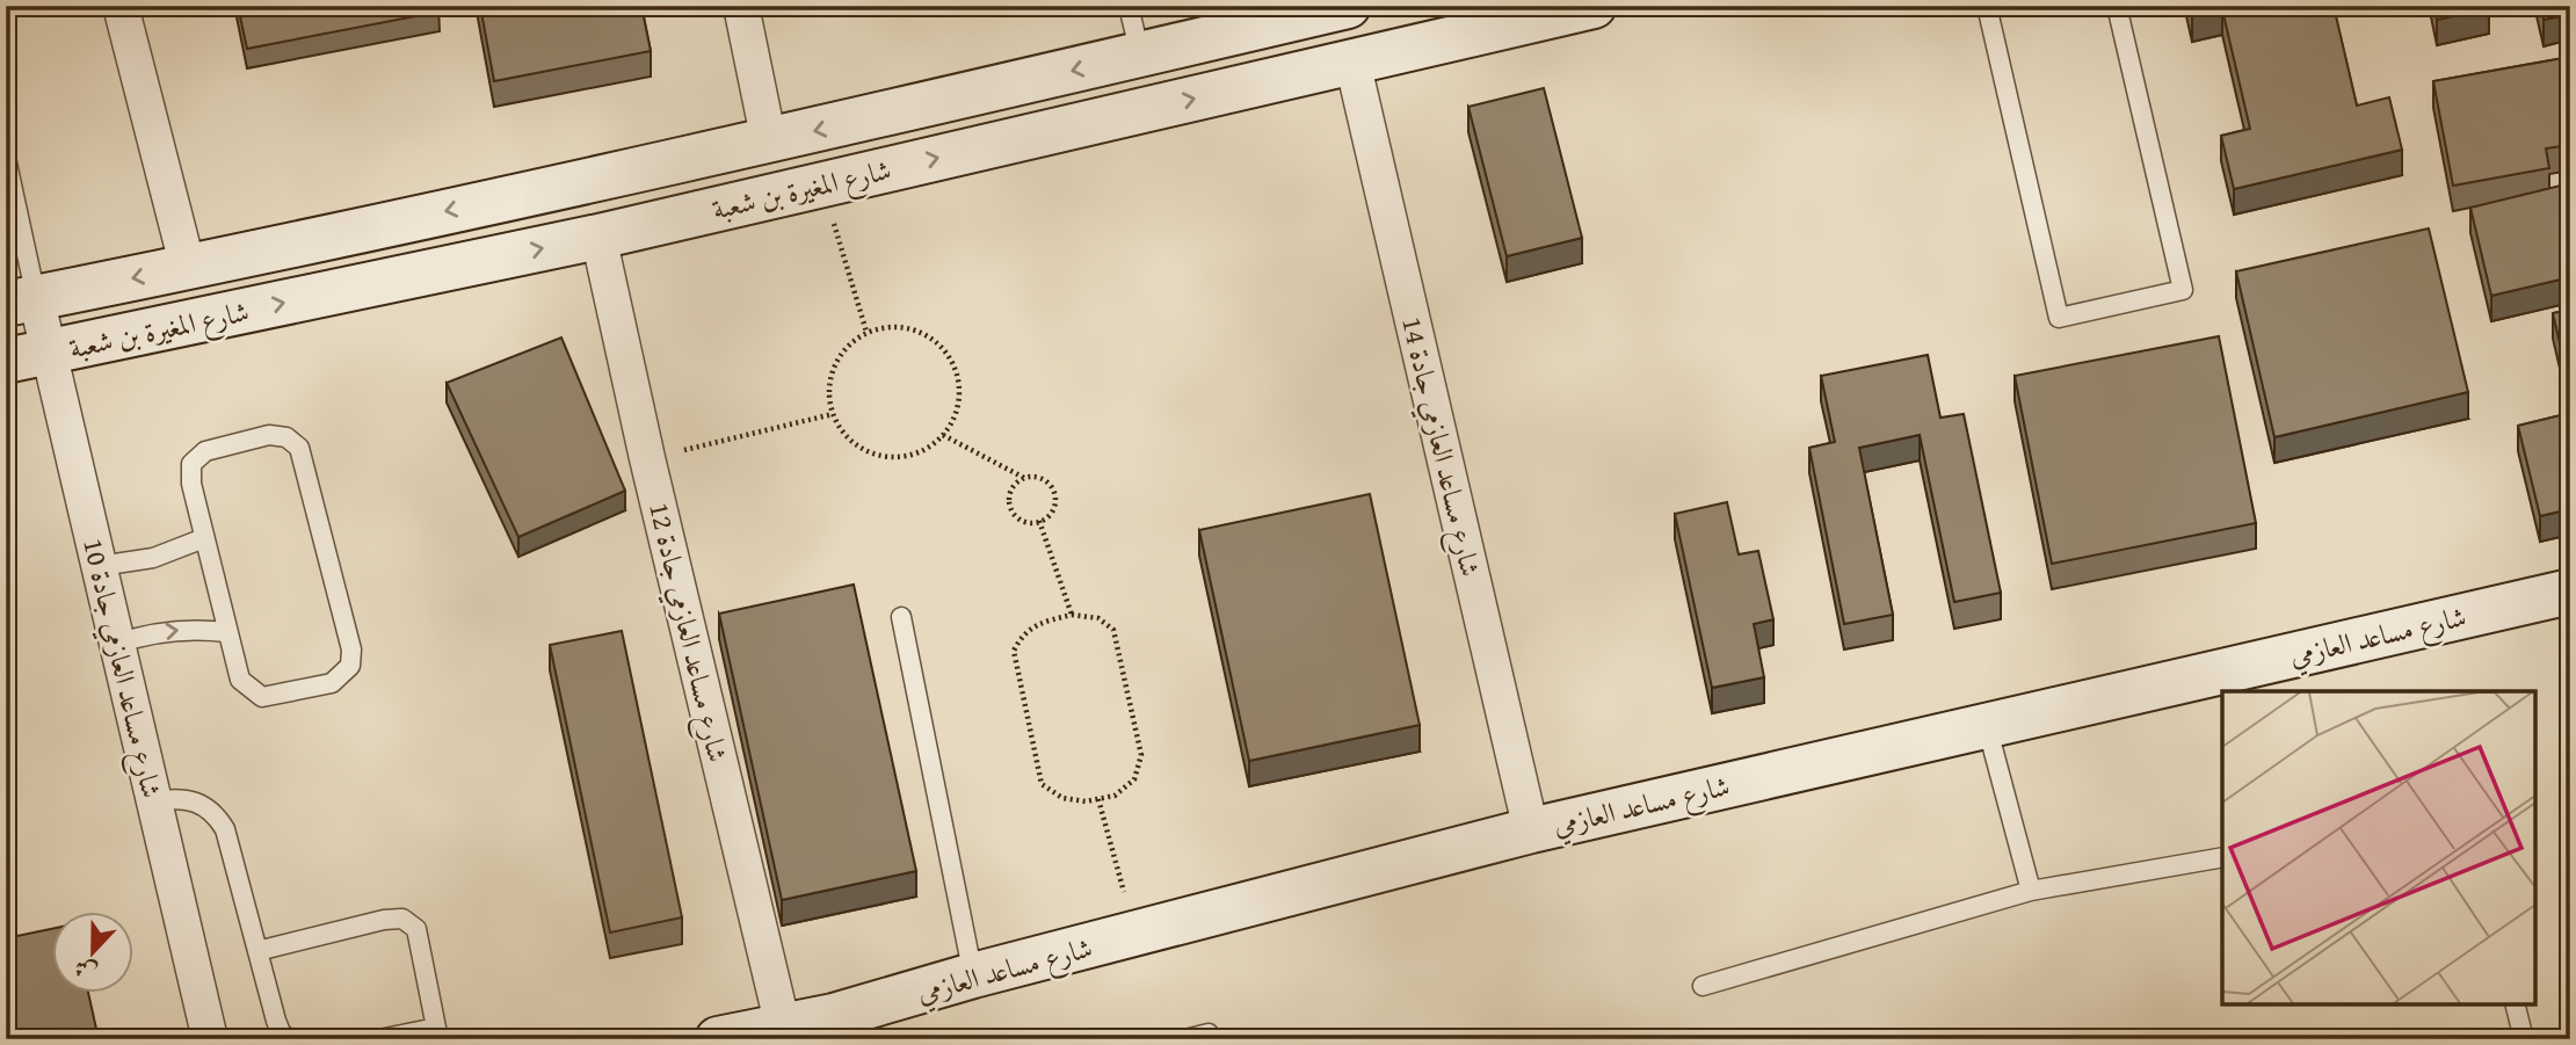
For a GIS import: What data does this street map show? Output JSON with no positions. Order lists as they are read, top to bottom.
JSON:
{
  "streets": {
    "main road": ["شارع المغيرة بن شعبة", "شارع مساعد العازمي"],
    "street": ["شارع مساعد العازمي جادة 14", "شارع مساعد العازمي جادة 12", "شارع مساعد العازمي جادة 10"]
  },
  "crossings": [
    ["شارع المغيرة بن شعبة", "شارع مساعد العازمي جادة 14"],
    ["شارع المغيرة بن شعبة", "شارع مساعد العازمي جادة 12"],
    ["شارع المغيرة بن شعبة", "شارع مساعد العازمي جادة 10"],
    ["شارع مساعد العازمي جادة 14", "شارع مساعد العازمي"],
    ["شارع مساعد العازمي جادة 12", "شارع مساعد العازمي"]
  ],
  "north": "bottom"
}
